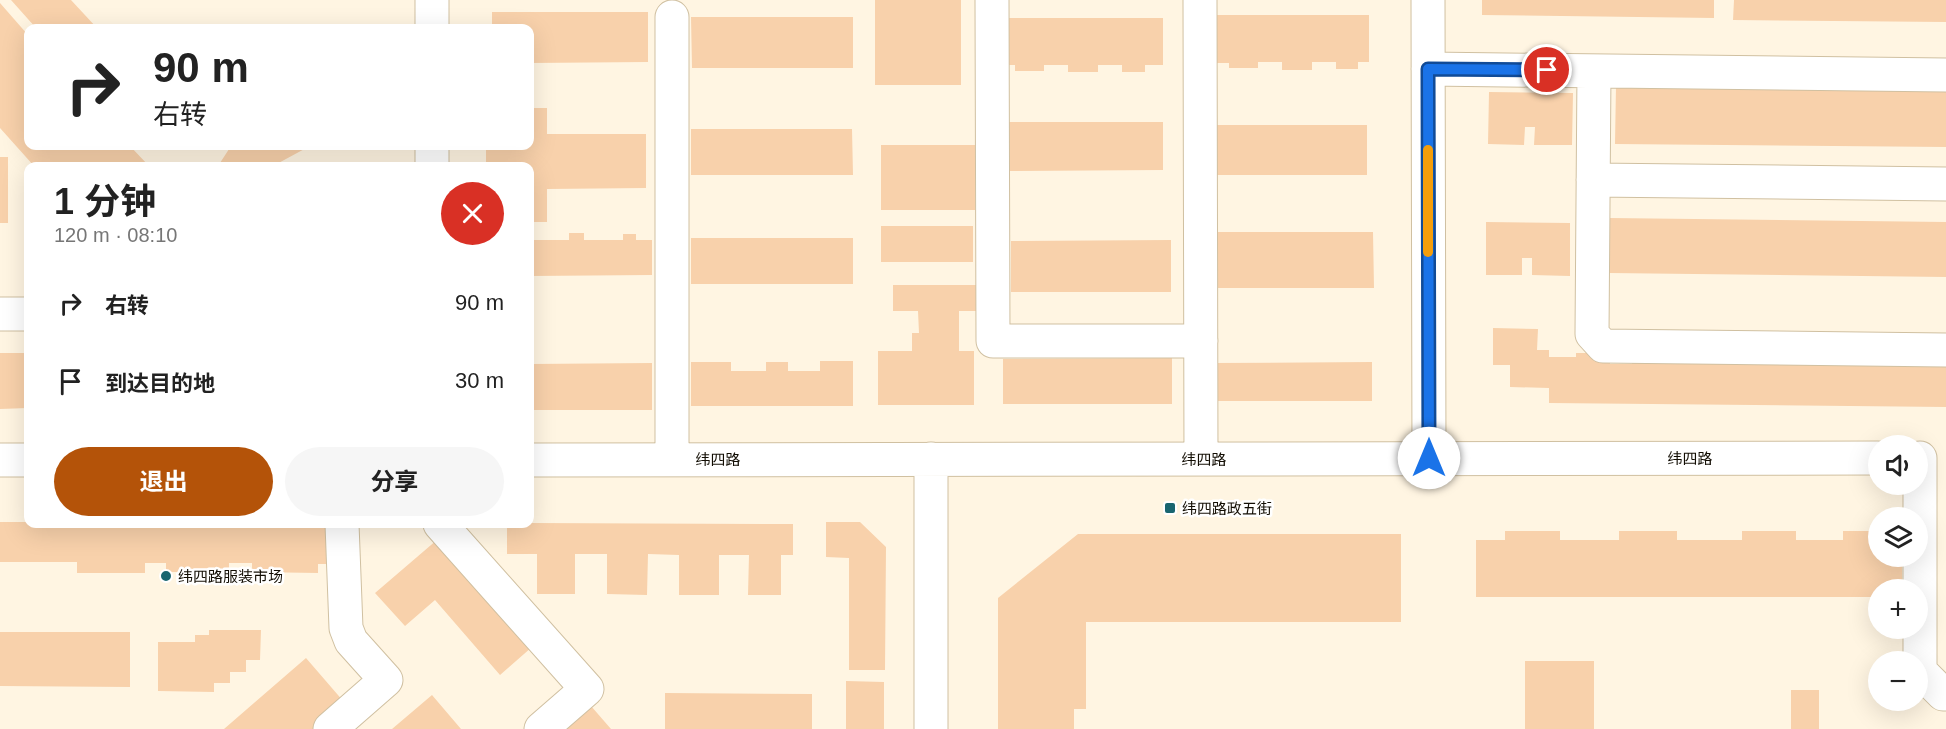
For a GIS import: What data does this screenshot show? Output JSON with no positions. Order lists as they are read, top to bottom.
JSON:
{
  "streets": {
    "street": ["纬四路"]
  },
  "places": {
    "transit": ["纬四路政五街"],
    "other": ["纬四路服装市场"]
  },
  "page": {
    "turn": ["90 m", "右转"],
    "heading": ["1 分钟", "120 m · 08:10"],
    "list": [
      {
        "name": "右转",
        "value": "90 m"
      },
      {
        "name": "到达目的地",
        "value": "30 m"
      }
    ],
    "map_buttons": ["+", "−"],
    "buttons": ["退出", "分享"]
  }
}
